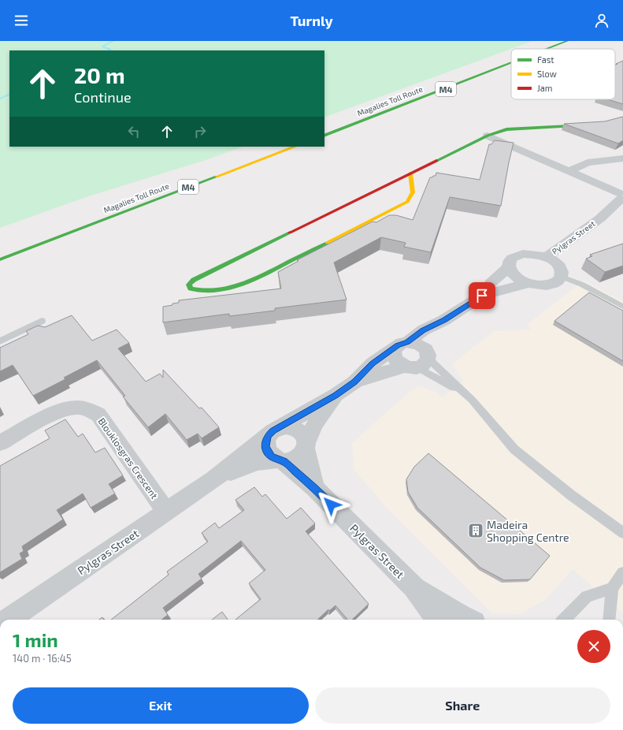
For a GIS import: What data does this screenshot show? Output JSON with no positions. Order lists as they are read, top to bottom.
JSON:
{
  "streets": {
    "main road": ["M4", "Magalies Toll Route"],
    "street": ["Pylgras Street", "Blouklosgras Crescent"]
  },
  "crossings": [
    ["Pylgras Street", "Blouklosgras Crescent"]
  ],
  "places": {
    "building": ["Madeira Shopping Centre"]
  },
  "legend": ["Fast", "Slow", "Jam"],
  "page": {
    "header": "Turnly",
    "turn": ["20 m", "Continue"],
    "heading": ["1 min", "140 m · 16:45"],
    "buttons": ["Exit", "Share"]
  }
}
